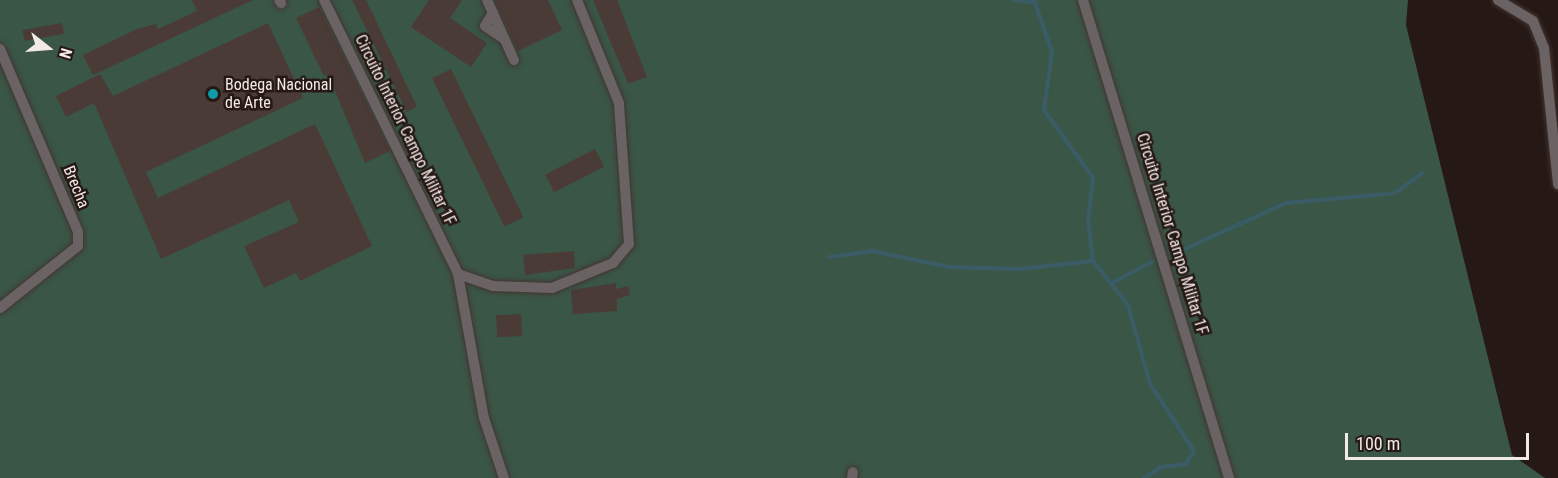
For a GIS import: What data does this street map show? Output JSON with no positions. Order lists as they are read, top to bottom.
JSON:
{
  "streets": {
    "street": ["Circuito Interior Campo Militar 1F", "Brecha"]
  },
  "places": ["Bodega Nacional de Arte"],
  "scale_bar": "100 m",
  "north": "right"
}
